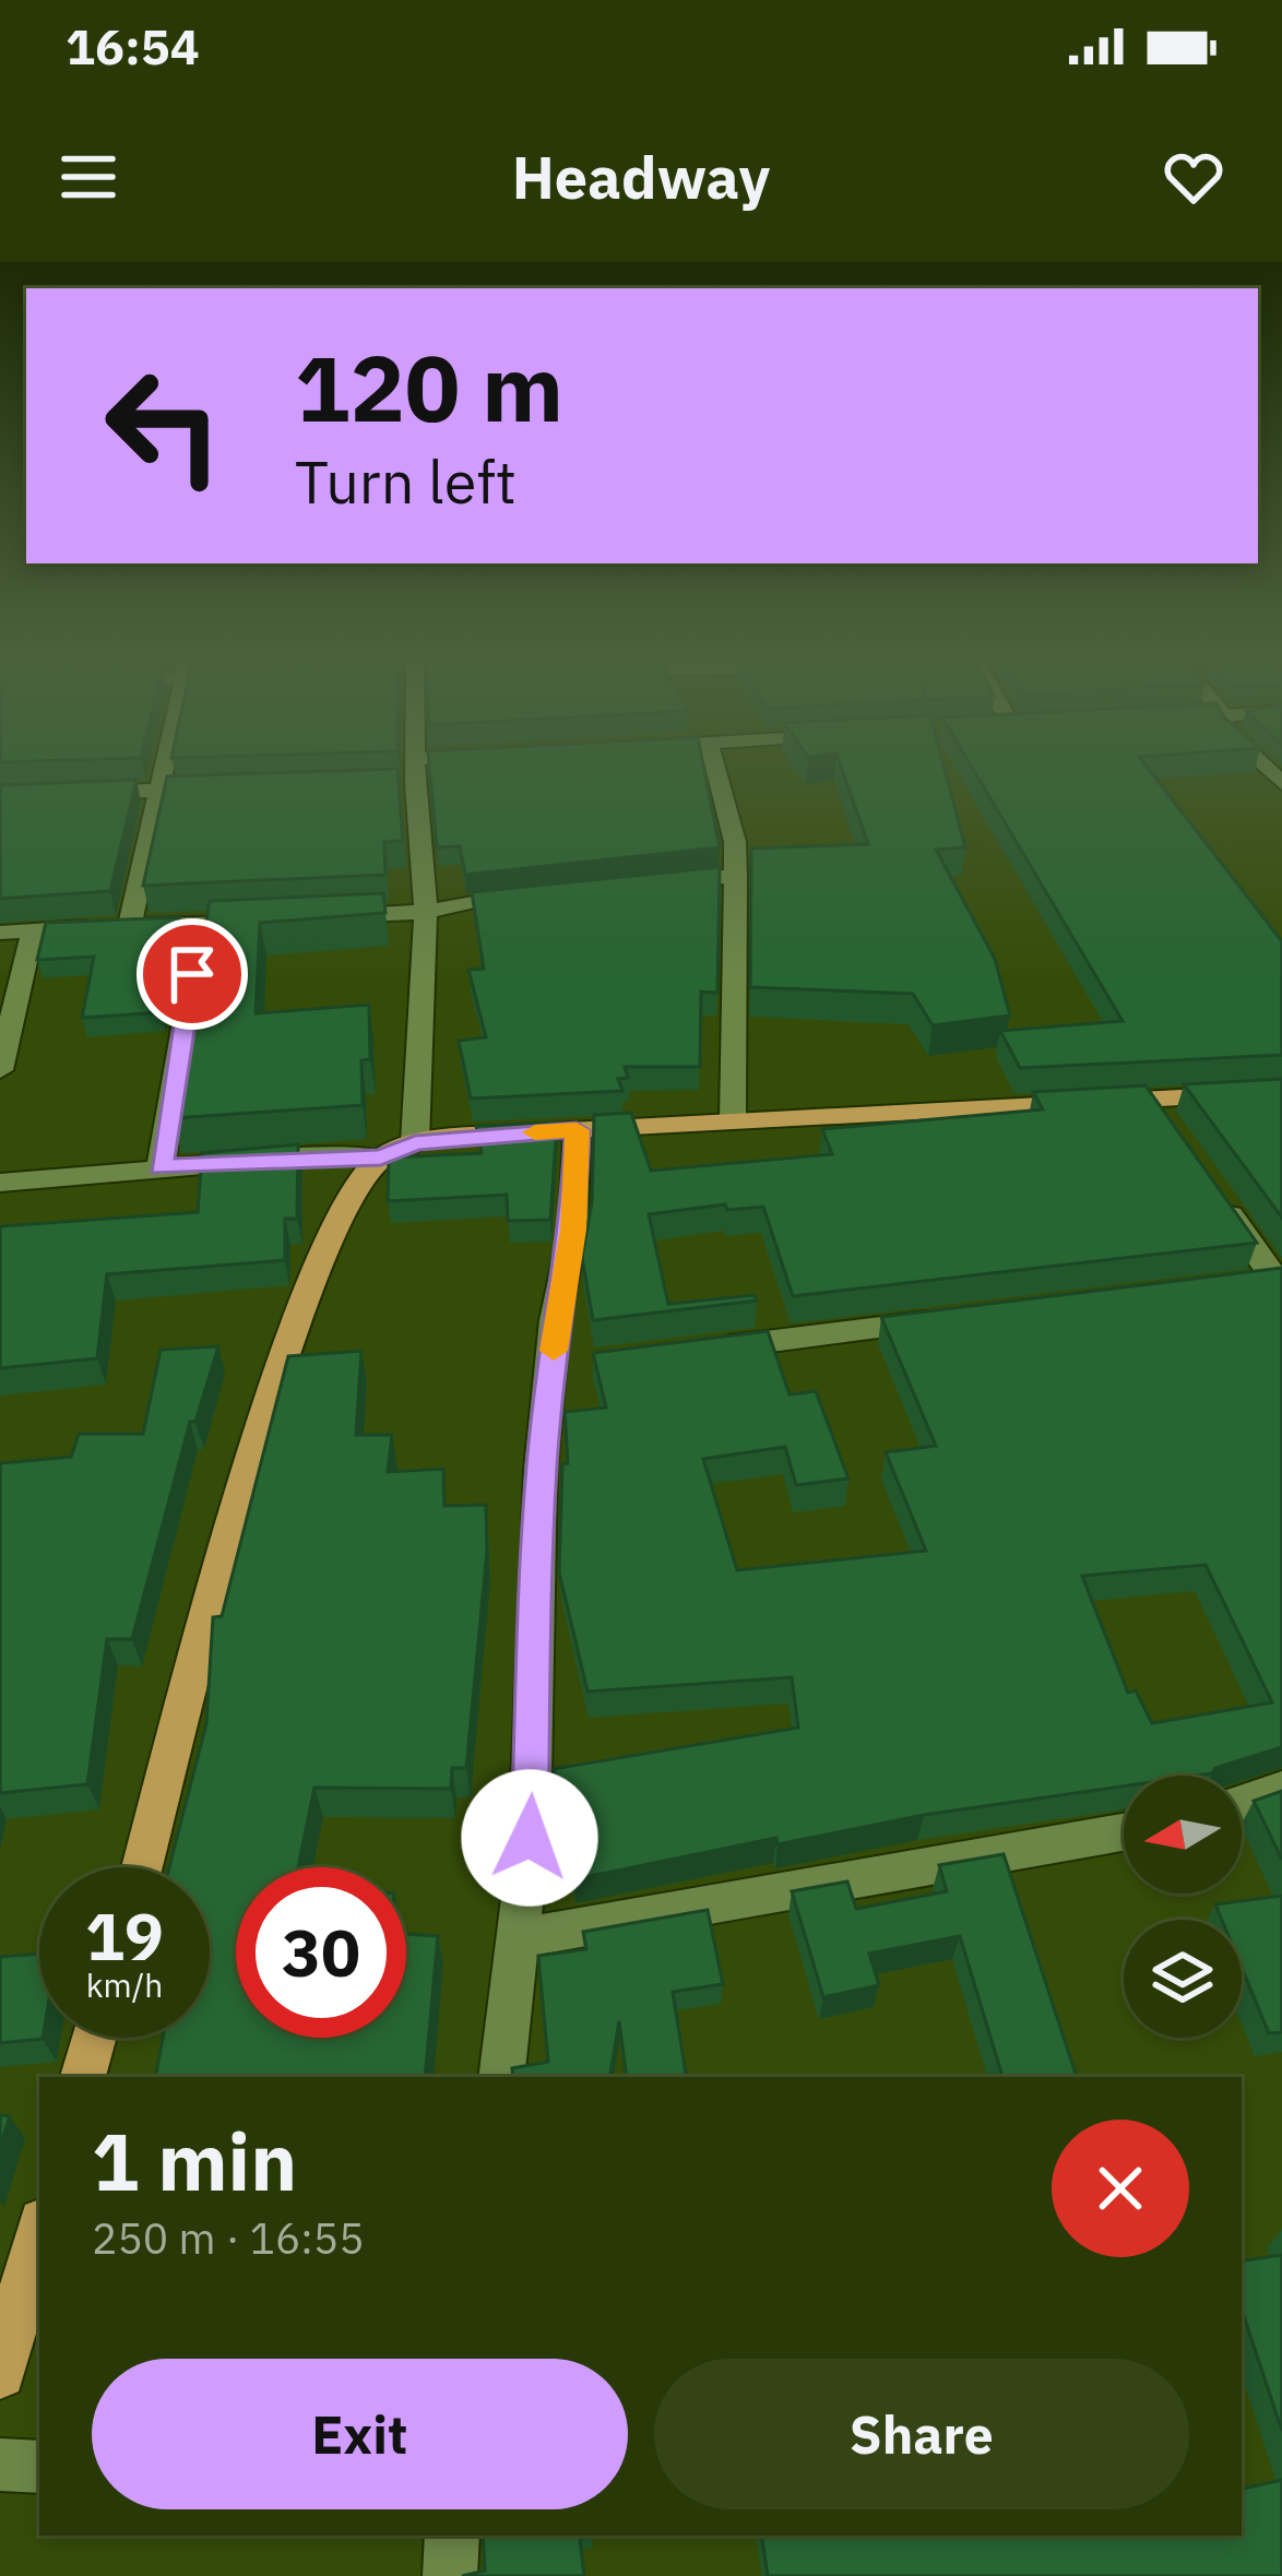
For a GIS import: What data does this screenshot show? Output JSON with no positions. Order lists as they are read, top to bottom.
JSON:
{
  "north": "left",
  "page": {
    "status": "16:54",
    "header": "Headway",
    "turn": ["120 m", "Turn left"],
    "speed": "19 km/h",
    "limit": "30",
    "heading": ["1 min", "250 m · 16:55"],
    "buttons": ["Exit", "Share"]
  }
}
